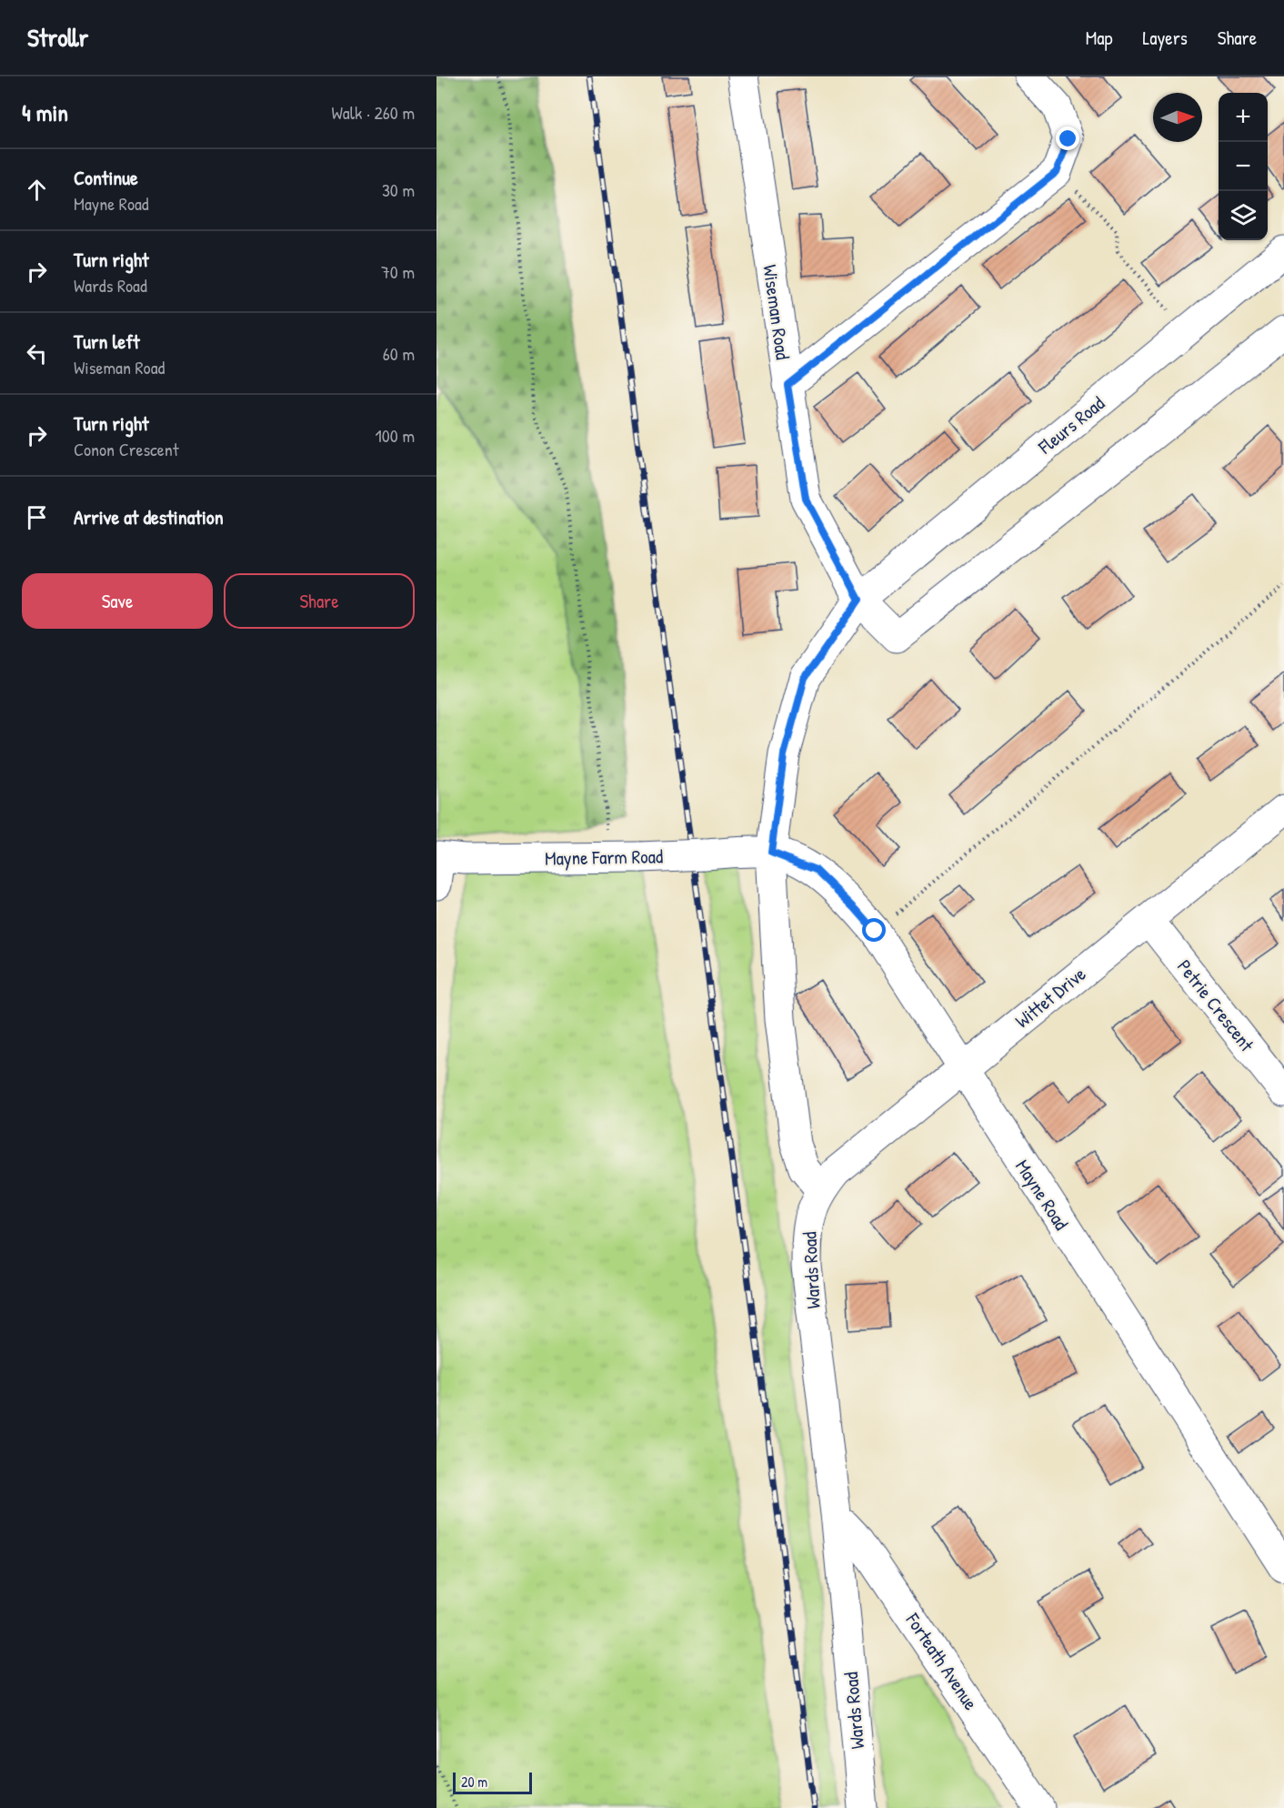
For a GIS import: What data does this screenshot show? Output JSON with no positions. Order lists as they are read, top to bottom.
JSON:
{
  "streets": {
    "street": [
      "Wiseman Road",
      "Fleurs Road",
      "Mayne Farm Road",
      "Wittet Drive",
      "Petrie Crescent",
      "Mayne Road",
      "Wards Road",
      "Forteath Avenue"
    ]
  },
  "crossings": [
    ["Wiseman Road", "Fleurs Road"],
    ["Mayne Farm Road", "Mayne Road"],
    ["Wittet Drive", "Petrie Crescent"],
    ["Wittet Drive", "Mayne Road"],
    ["Wittet Drive", "Wards Road"],
    ["Wards Road", "Forteath Avenue"]
  ],
  "scale_bar": "20 m",
  "north": "right",
  "page": {
    "header": "Strollr",
    "nav": ["Map", "Layers", "Share"],
    "heading": ["4 min", "Walk · 260 m"],
    "map_buttons": ["+", "−"],
    "list": [
      ["Continue", "Mayne Road", "30 m"],
      ["Turn right", "Wards Road", "70 m"],
      ["Turn left", "Wiseman Road", "60 m"],
      ["Turn right", "Conon Crescent", "100 m"],
      "Arrive at destination"
    ],
    "buttons": ["Save", "Share"],
    "scale": "20 m"
  }
}
